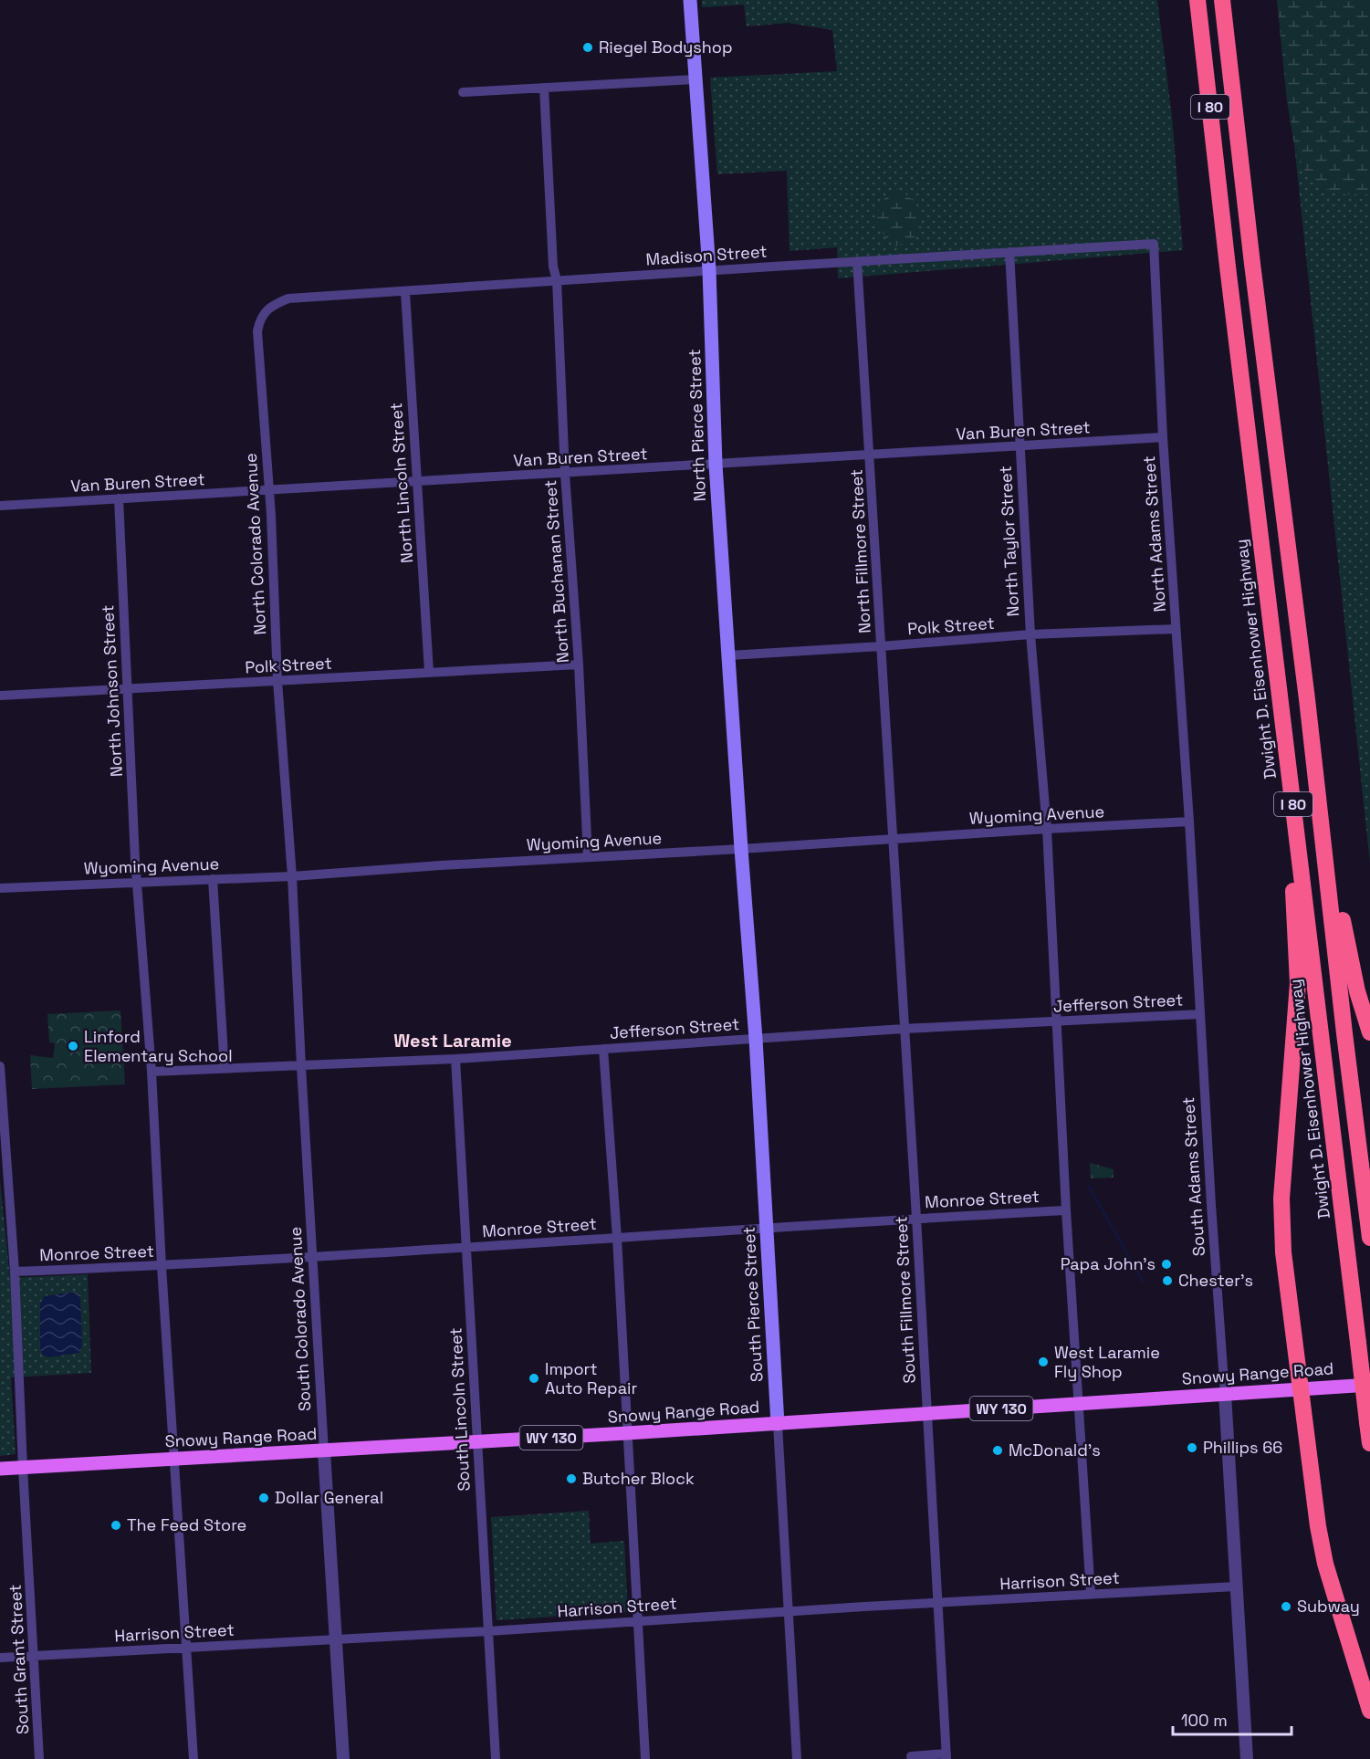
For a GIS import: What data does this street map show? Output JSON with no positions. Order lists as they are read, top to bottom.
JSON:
{
  "streets": {
    "highway": ["I 80", "Dwight D. Eisenhower Highway"],
    "main road": [
      "North Pierce Street",
      "South Pierce Street",
      "Snowy Range Road",
      "WY 130"
    ],
    "street": [
      "Madison Street",
      "Van Buren Street",
      "North Lincoln Street",
      "North Adams Street",
      "North Taylor Street",
      "North Colorado Avenue",
      "North Fillmore Street",
      "North Buchanan Street",
      "Polk Street",
      "North Johnson Street",
      "Wyoming Avenue",
      "Jefferson Street",
      "South Adams Street",
      "Monroe Street",
      "South Fillmore Street",
      "South Colorado Avenue",
      "South Lincoln Street",
      "Harrison Street",
      "South Grant Street"
    ]
  },
  "crossings": [
    ["Madison Street", "North Pierce Street"],
    ["Madison Street", "North Lincoln Street"],
    ["Madison Street", "North Adams Street"],
    ["Madison Street", "North Taylor Street"],
    ["Madison Street", "North Colorado Avenue"],
    ["Madison Street", "North Fillmore Street"],
    ["Madison Street", "North Buchanan Street"],
    ["North Pierce Street", "Van Buren Street"],
    ["North Pierce Street", "Polk Street"],
    ["North Pierce Street", "Wyoming Avenue"],
    ["North Pierce Street", "South Pierce Street"],
    ["Van Buren Street", "North Lincoln Street"],
    ["Van Buren Street", "North Adams Street"],
    ["Van Buren Street", "North Taylor Street"],
    ["Van Buren Street", "North Colorado Avenue"],
    ["Van Buren Street", "North Fillmore Street"],
    ["Van Buren Street", "North Buchanan Street"],
    ["Van Buren Street", "North Johnson Street"],
    ["North Lincoln Street", "Polk Street"],
    ["North Adams Street", "Polk Street"],
    ["North Adams Street", "Wyoming Avenue"],
    ["North Adams Street", "South Adams Street"],
    ["North Taylor Street", "Polk Street"],
    ["North Taylor Street", "Wyoming Avenue"],
    ["North Taylor Street", "Jefferson Street"],
    ["North Taylor Street", "Monroe Street"],
    ["North Taylor Street", "Snowy Range Road"],
    ["North Taylor Street", "Harrison Street"],
    ["North Colorado Avenue", "Polk Street"],
    ["North Colorado Avenue", "Wyoming Avenue"],
    ["North Colorado Avenue", "South Colorado Avenue"],
    ["North Fillmore Street", "Polk Street"],
    ["North Fillmore Street", "Wyoming Avenue"],
    ["North Fillmore Street", "South Fillmore Street"],
    ["North Buchanan Street", "Polk Street"],
    ["North Buchanan Street", "Wyoming Avenue"],
    ["Polk Street", "North Johnson Street"],
    ["North Johnson Street", "Wyoming Avenue"],
    ["North Johnson Street", "Jefferson Street"],
    ["North Johnson Street", "Monroe Street"],
    ["North Johnson Street", "Snowy Range Road"],
    ["North Johnson Street", "Harrison Street"],
    ["Wyoming Avenue", "South Adams Street"],
    ["Wyoming Avenue", "South Fillmore Street"],
    ["Wyoming Avenue", "South Pierce Street"],
    ["Wyoming Avenue", "South Colorado Avenue"],
    ["Jefferson Street", "South Adams Street"],
    ["Jefferson Street", "South Fillmore Street"],
    ["Jefferson Street", "South Pierce Street"],
    ["Jefferson Street", "South Colorado Avenue"],
    ["Jefferson Street", "South Lincoln Street"],
    ["South Adams Street", "Snowy Range Road"],
    ["South Adams Street", "Harrison Street"],
    ["Monroe Street", "South Fillmore Street"],
    ["Monroe Street", "South Pierce Street"],
    ["Monroe Street", "South Colorado Avenue"],
    ["Monroe Street", "South Lincoln Street"],
    ["Monroe Street", "South Grant Street"],
    ["South Fillmore Street", "Snowy Range Road"],
    ["South Fillmore Street", "Harrison Street"],
    ["South Pierce Street", "Snowy Range Road"],
    ["South Pierce Street", "Harrison Street"],
    ["South Colorado Avenue", "Snowy Range Road"],
    ["South Colorado Avenue", "Harrison Street"],
    ["Snowy Range Road", "South Lincoln Street"],
    ["Snowy Range Road", "South Grant Street"],
    ["South Lincoln Street", "Harrison Street"],
    ["Harrison Street", "South Grant Street"]
  ],
  "districts": ["West Laramie"],
  "places": [
    "Riegel Bodyshop",
    "Linford Elementary School",
    "Papa John's",
    "Chester's",
    "West Laramie Fly Shop",
    "Import Auto Repair",
    "Phillips 66",
    "McDonald's",
    "Butcher Block",
    "Dollar General",
    "The Feed Store",
    "Subway"
  ],
  "scale_bar": "100 m"
}
